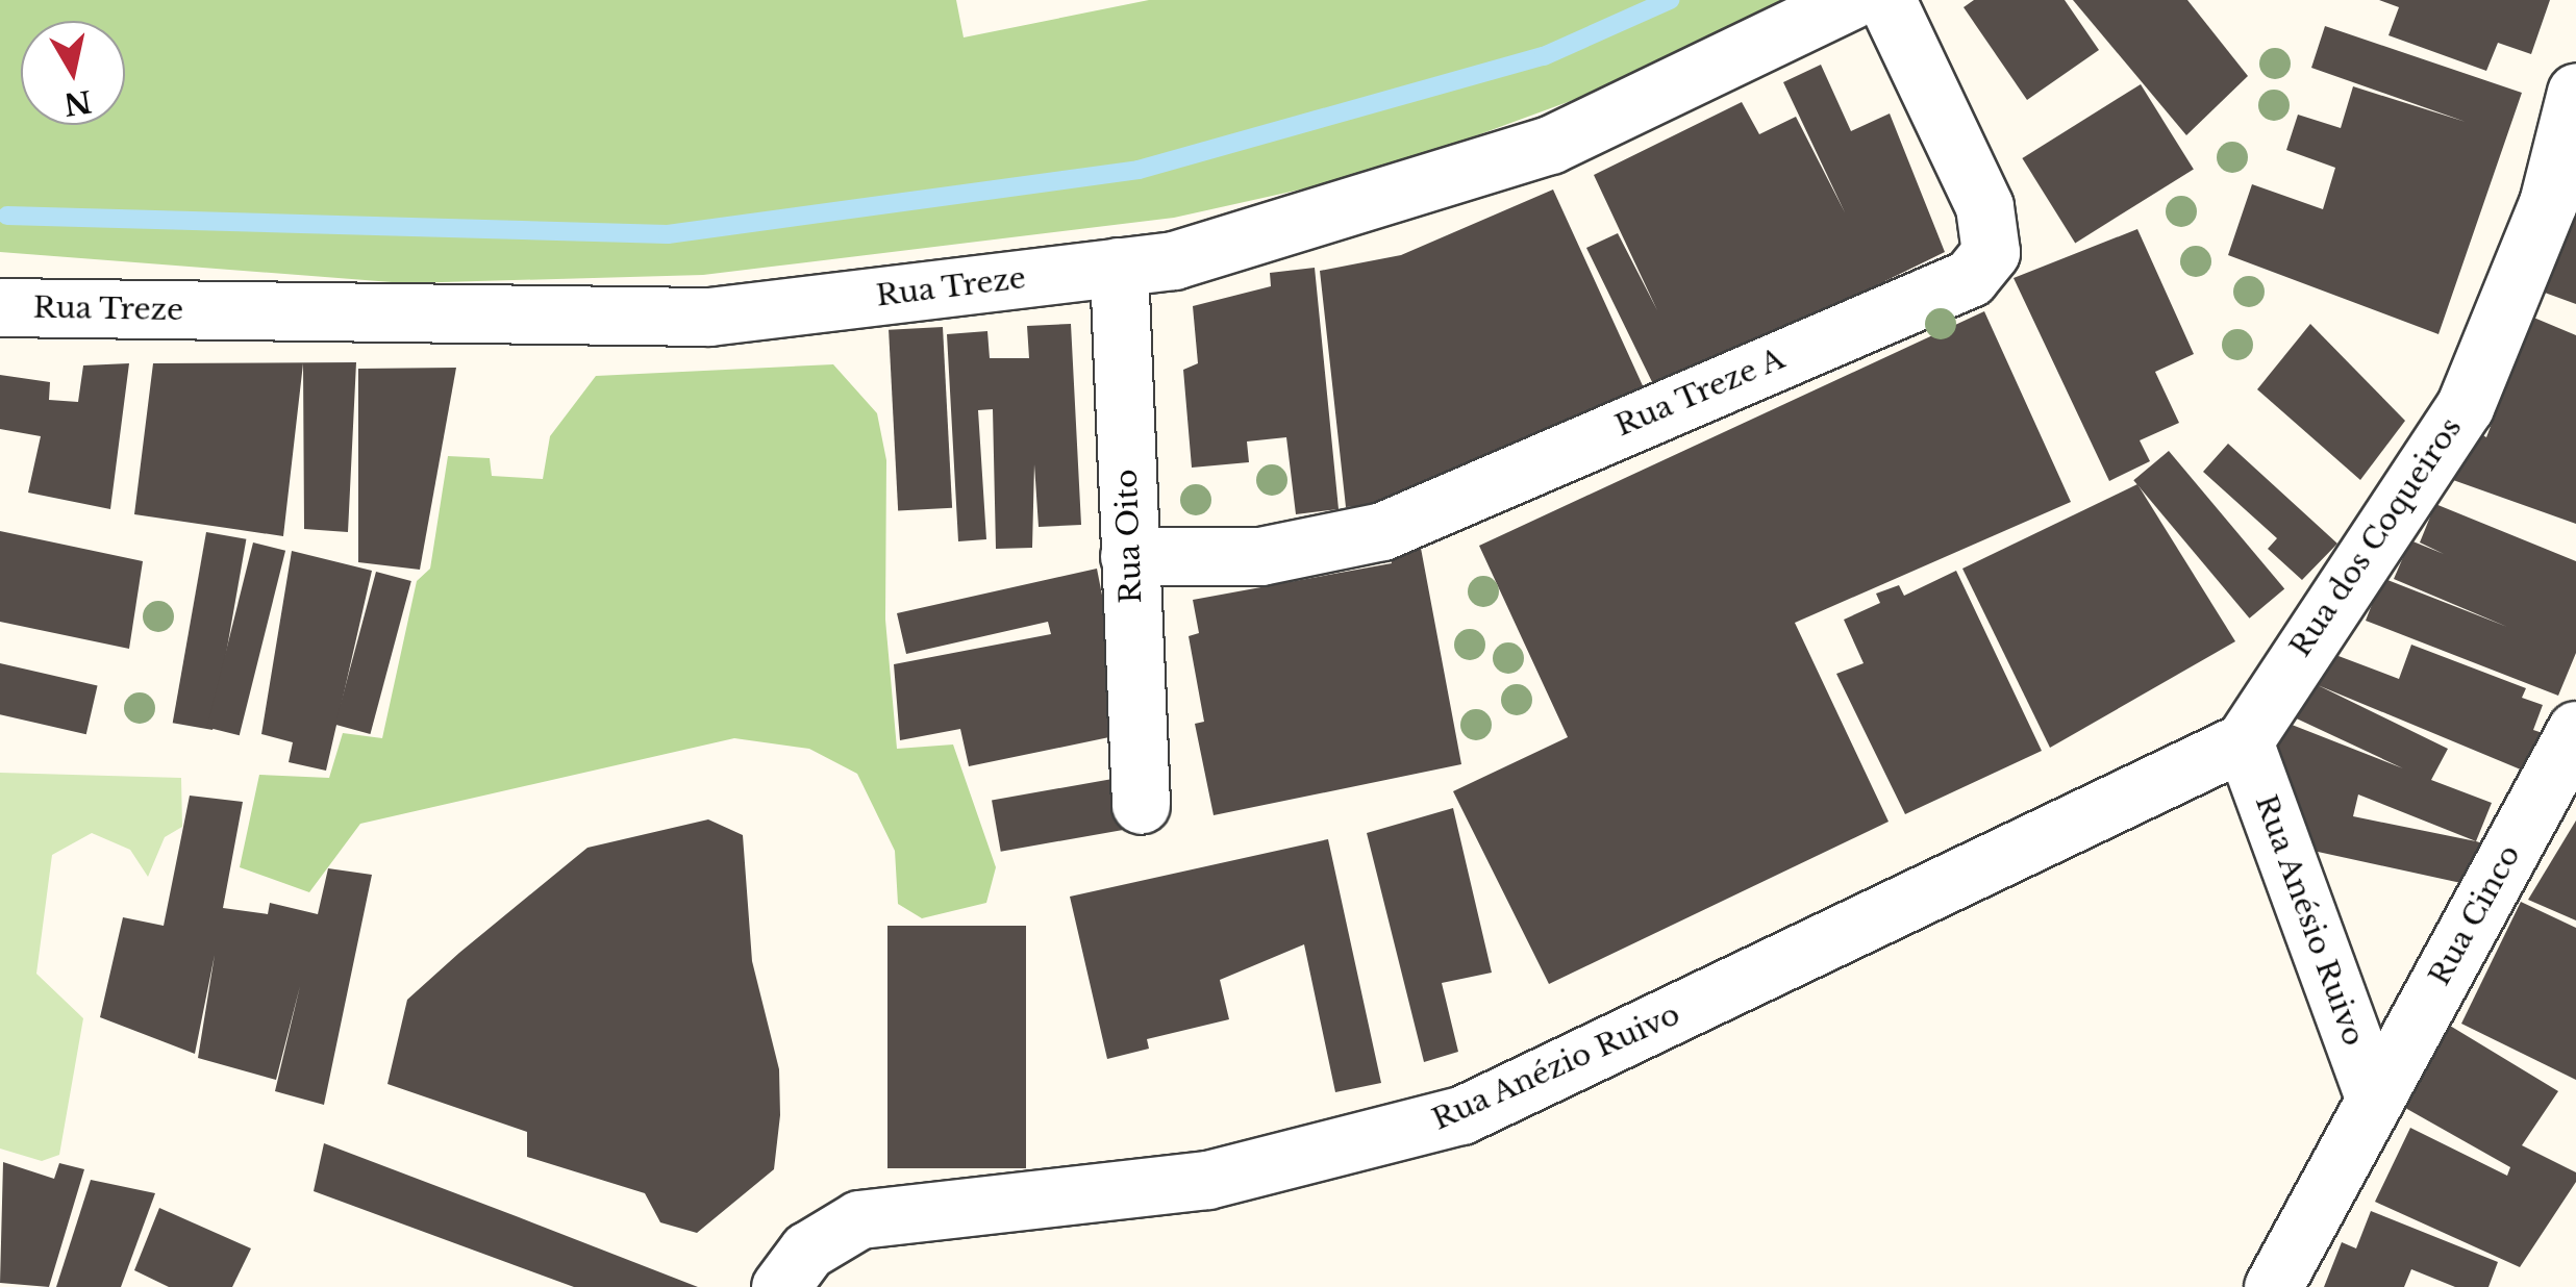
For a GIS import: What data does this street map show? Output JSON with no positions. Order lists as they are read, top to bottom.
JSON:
{
  "streets": {
    "street": [
      "Rua Treze",
      "Rua Treze A",
      "Rua Oito",
      "Rua dos Coqueiros",
      "Rua Cinco",
      "Rua Anésio Ruivo",
      "Rua Anézio Ruivo"
    ]
  },
  "crossings": [
    ["Rua Treze", "Rua Oito"],
    ["Rua Treze A", "Rua Oito"],
    ["Rua dos Coqueiros", "Rua Anésio Ruivo"],
    ["Rua dos Coqueiros", "Rua Anézio Ruivo"],
    ["Rua Cinco", "Rua Anésio Ruivo"],
    ["Rua Anésio Ruivo", "Rua Anézio Ruivo"]
  ],
  "north": "bottom"
}
